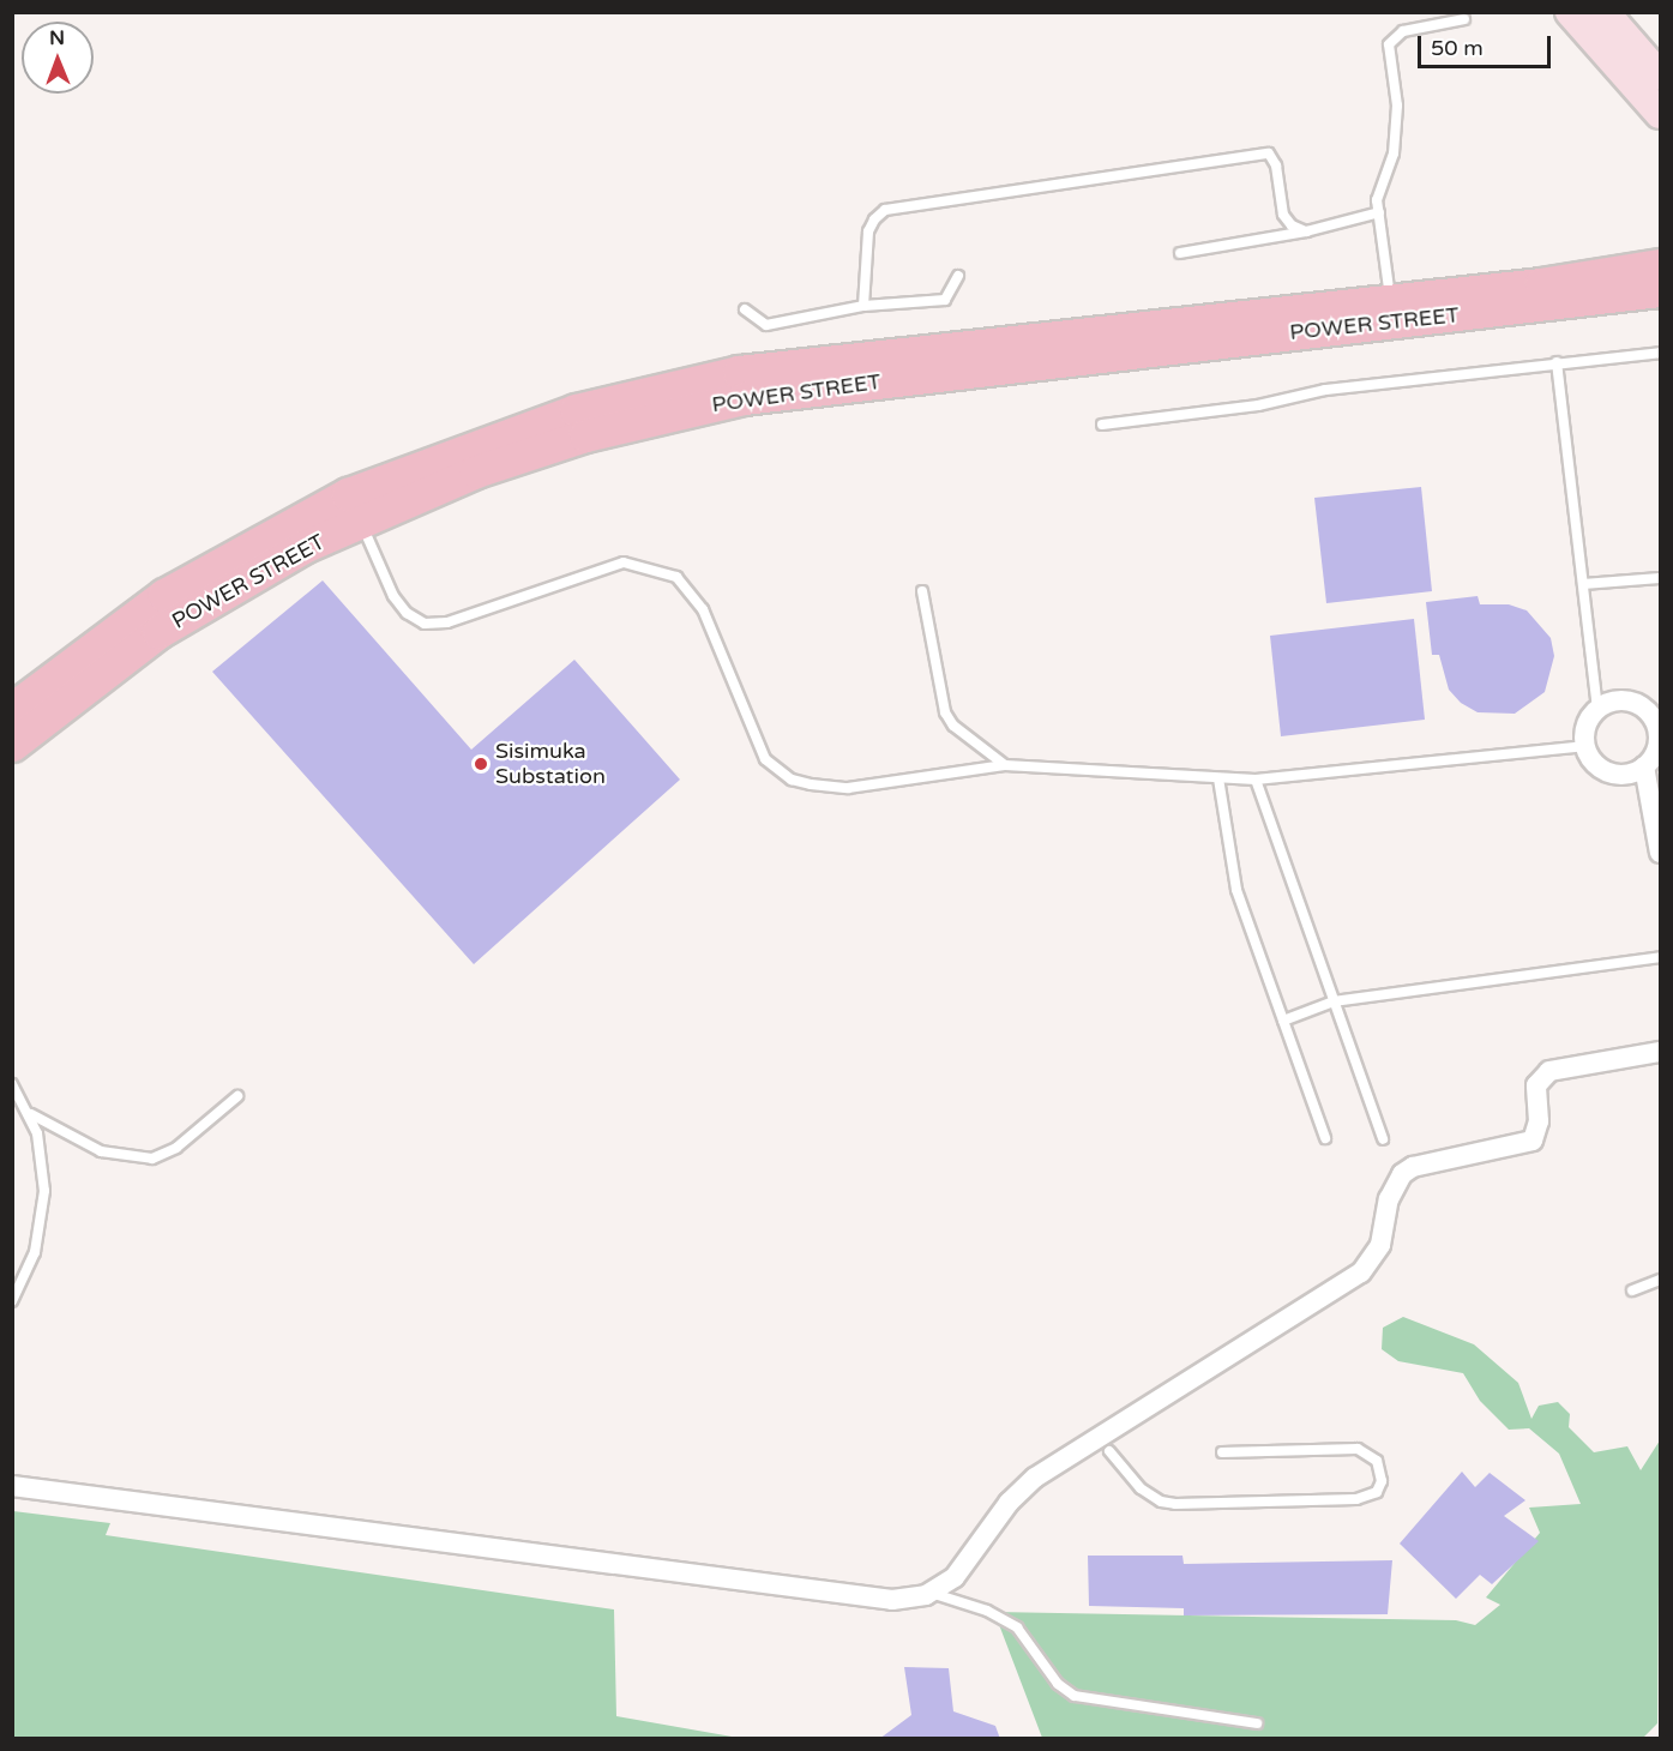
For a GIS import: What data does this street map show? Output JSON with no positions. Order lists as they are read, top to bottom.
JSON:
{
  "streets": {
    "main road": ["POWER STREET"]
  },
  "places": ["Sisimuka Substation"],
  "scale_bar": "50 m",
  "north": "top"
}
